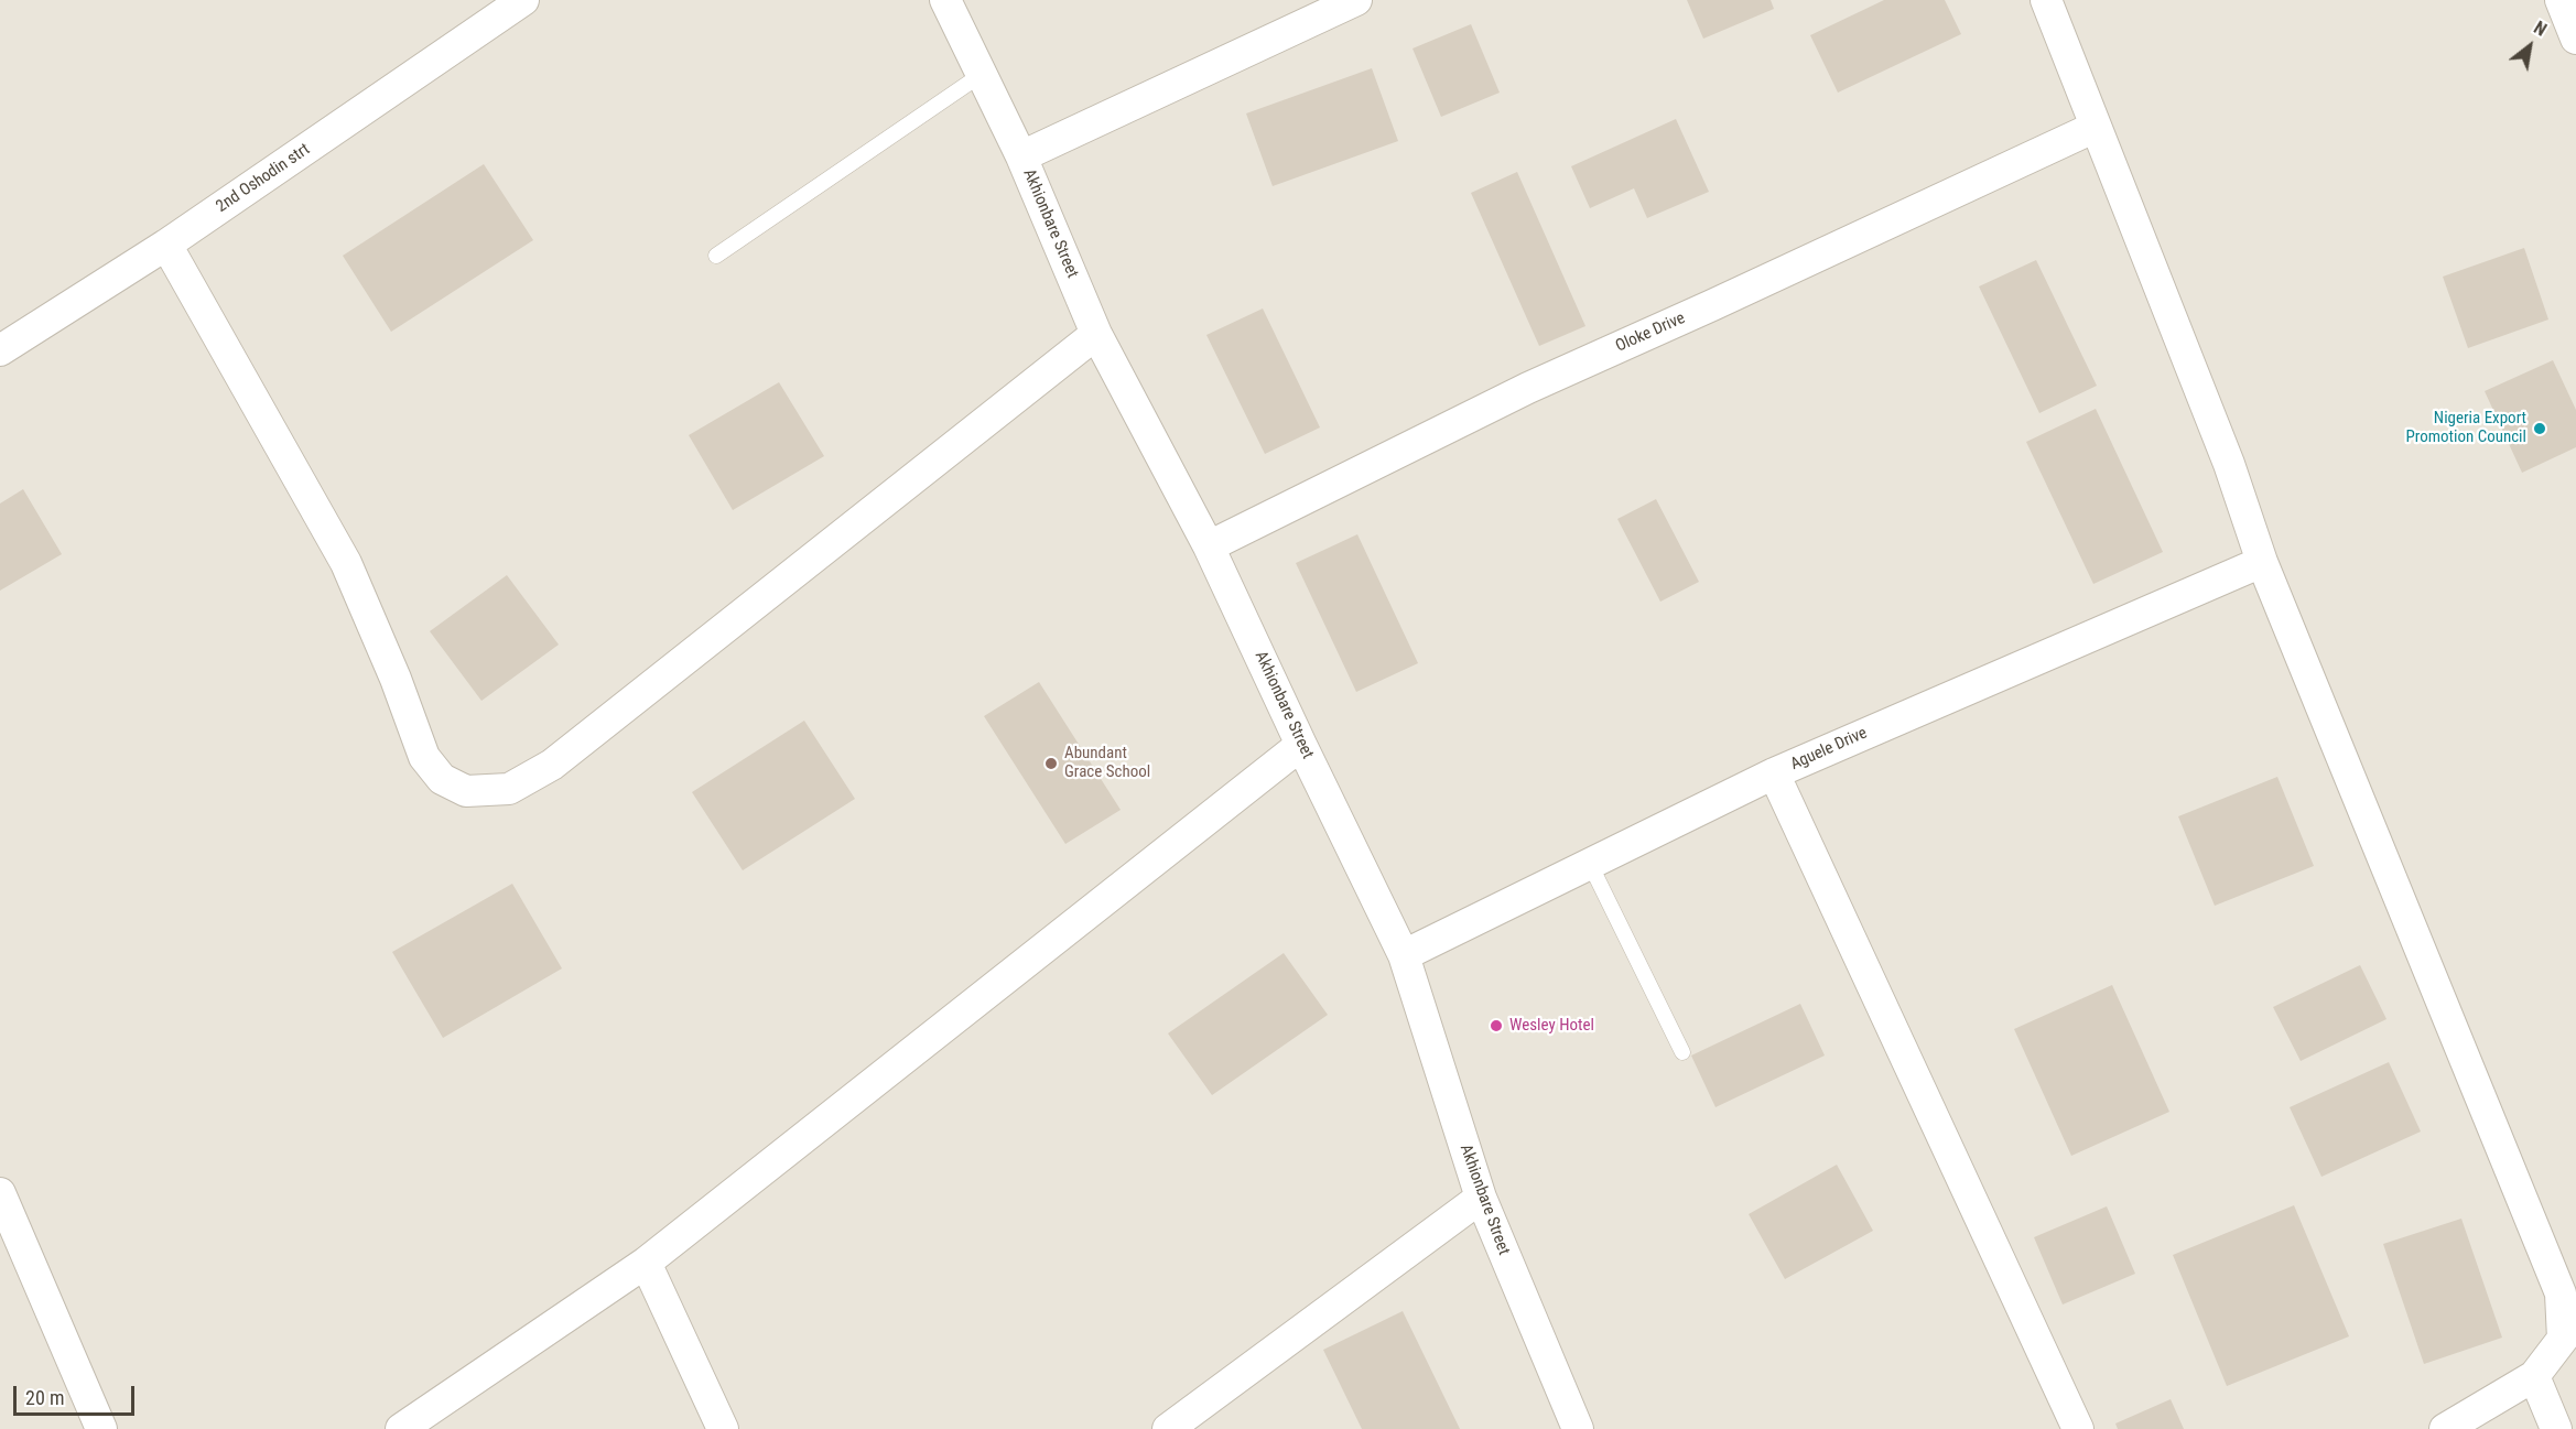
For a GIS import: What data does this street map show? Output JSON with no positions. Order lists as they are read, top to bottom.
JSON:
{
  "streets": {
    "street": [
      "2nd Oshodin strt",
      "Akhionbare Street",
      "Oloke Drive",
      "Aguele Drive"
    ]
  },
  "crossings": [
    ["Akhionbare Street", "Oloke Drive"],
    ["Akhionbare Street", "Aguele Drive"]
  ],
  "places": ["Nigeria Export Promotion Council", "Abundant Grace School", "Wesley Hotel"],
  "scale_bar": "20 m",
  "north": "top right"
}
